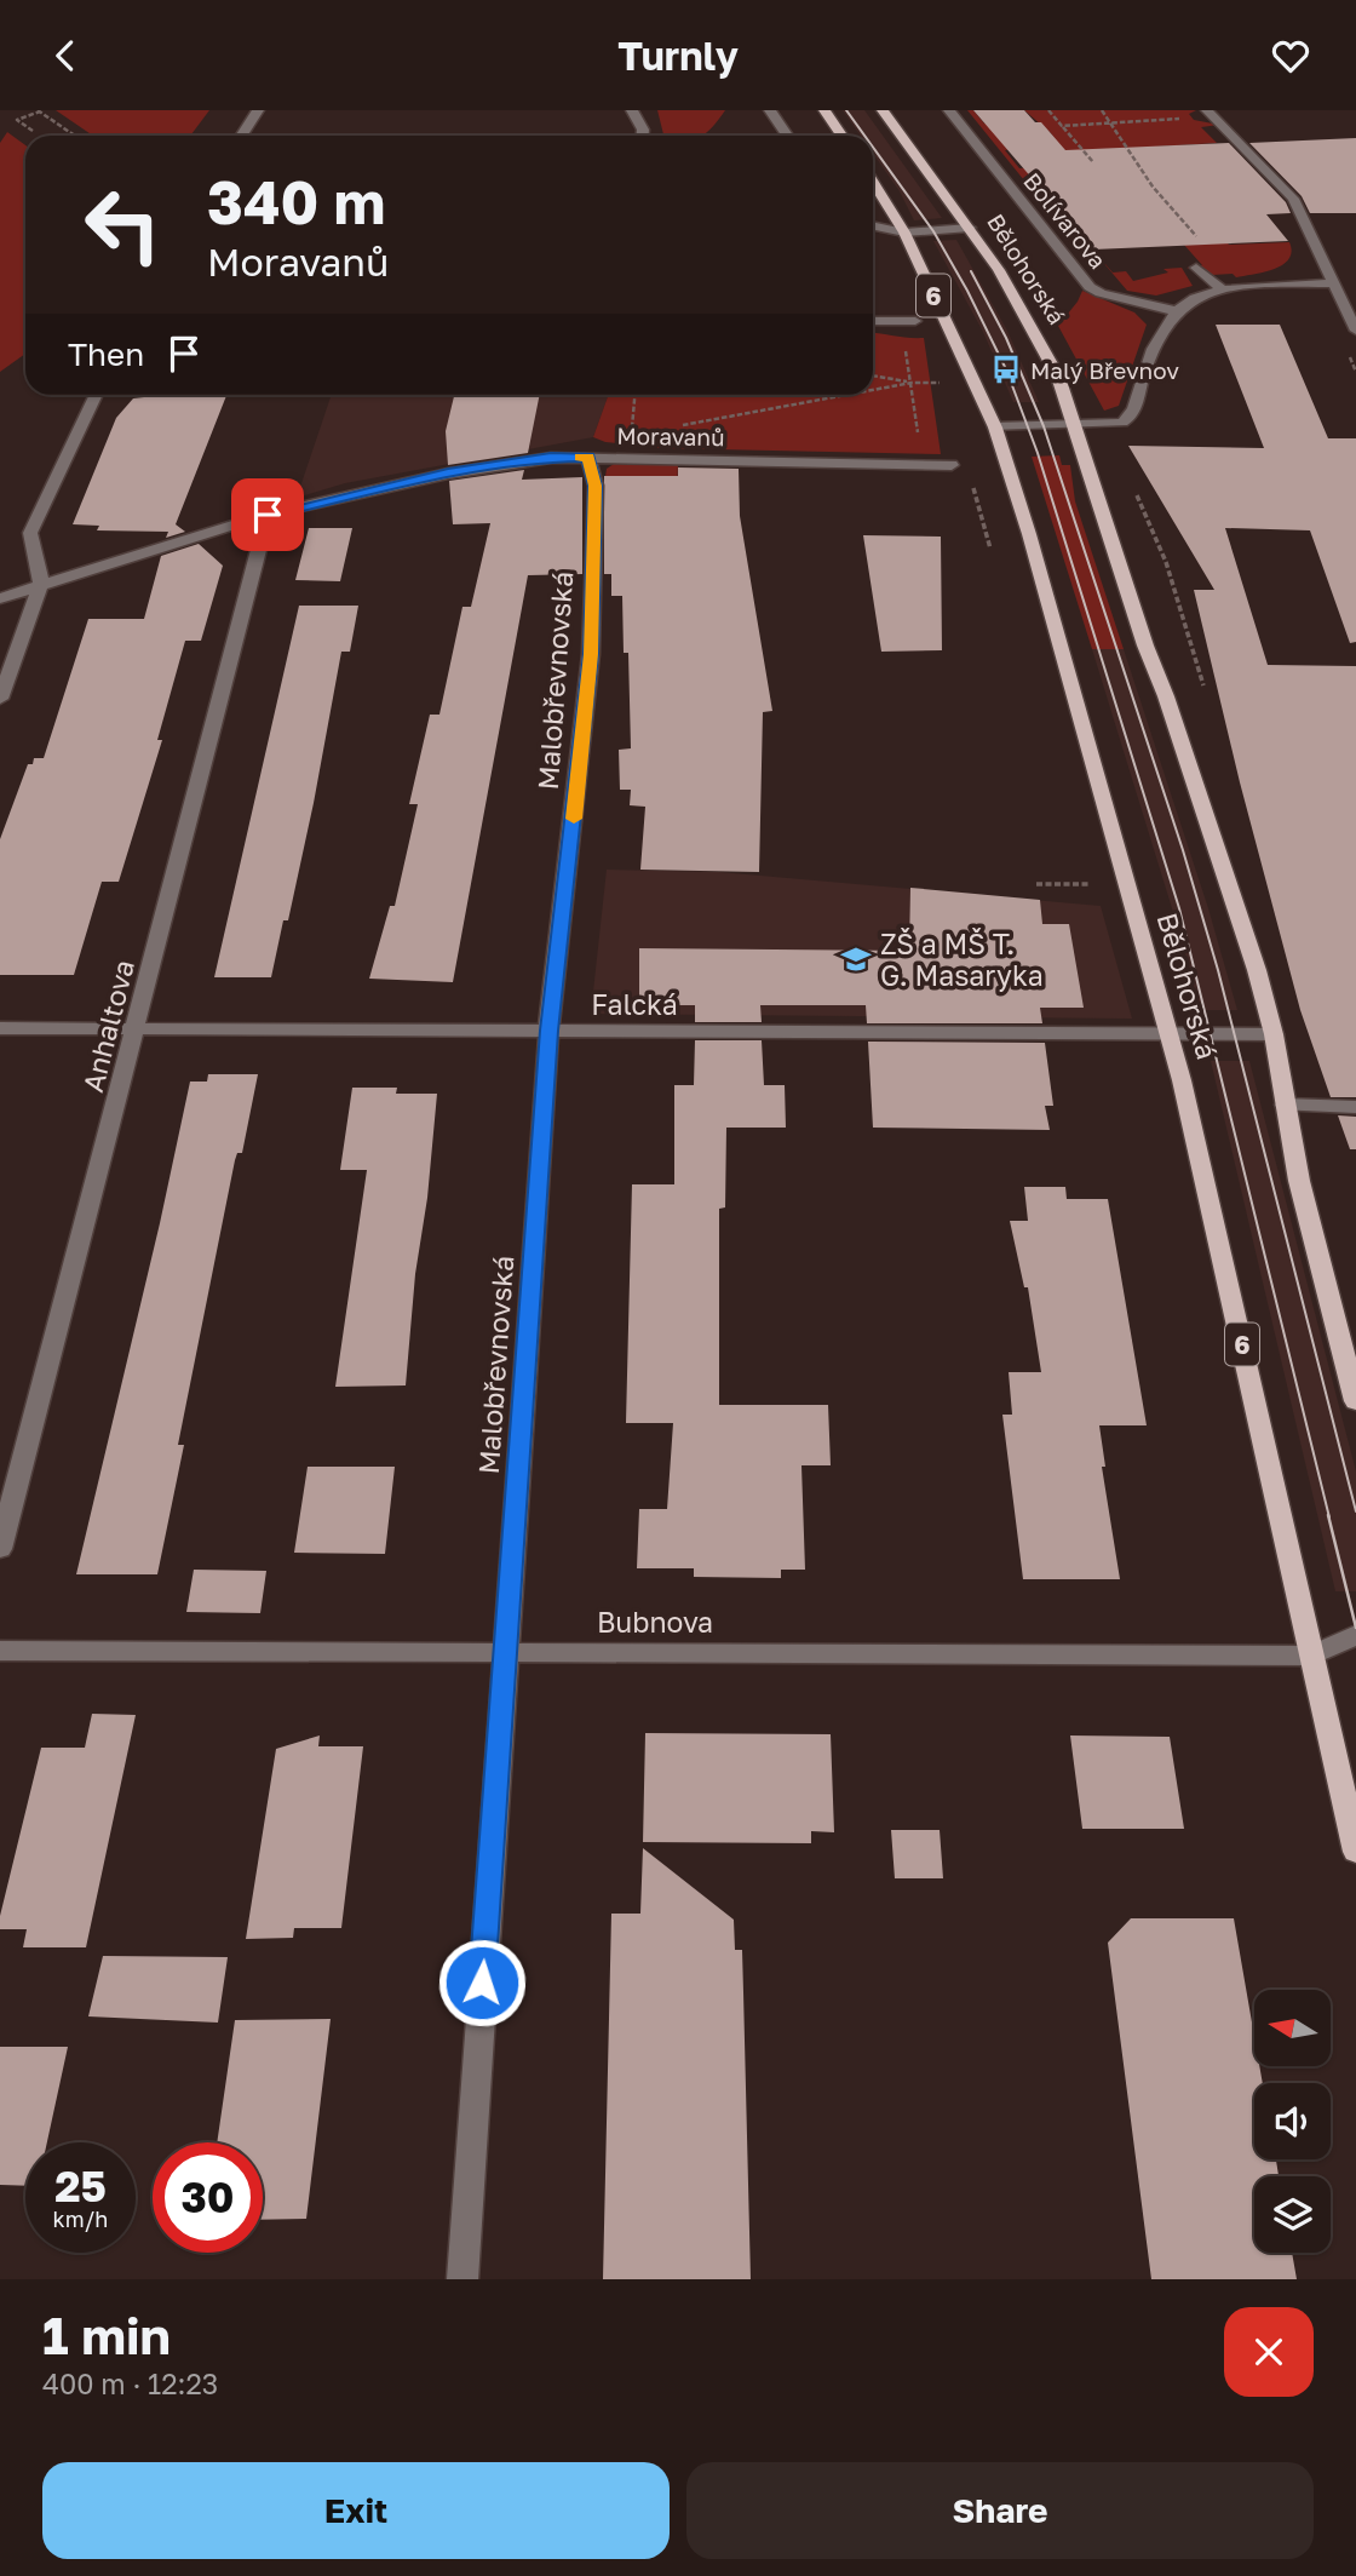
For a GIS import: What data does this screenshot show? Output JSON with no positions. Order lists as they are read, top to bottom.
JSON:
{
  "streets": {
    "main road": ["Bělohorská", "6"],
    "street": [
      "Bolívarova",
      "Moravanů",
      "Malobřevnovská",
      "Falcká",
      "Anhaltova",
      "Bubnova"
    ]
  },
  "crossings": [
    ["Bělohorská", "Falcká"],
    ["Bělohorská", "Bubnova"],
    ["Moravanů", "Malobřevnovská"],
    ["Moravanů", "Anhaltova"],
    ["Malobřevnovská", "Falcká"],
    ["Malobřevnovská", "Bubnova"],
    ["Falcká", "Anhaltova"]
  ],
  "places": {
    "bus stop": ["Malý Břevnov"],
    "school or university": ["ZŠ a MŠ T. G. Masaryka"]
  },
  "north": "left",
  "page": {
    "header": "Turnly",
    "turn": ["340 m", "Moravanů"],
    "then": "Then",
    "speed": "25 km/h",
    "limit": "30",
    "heading": ["1 min", "400 m · 12:23"],
    "buttons": ["Exit", "Share"]
  }
}
